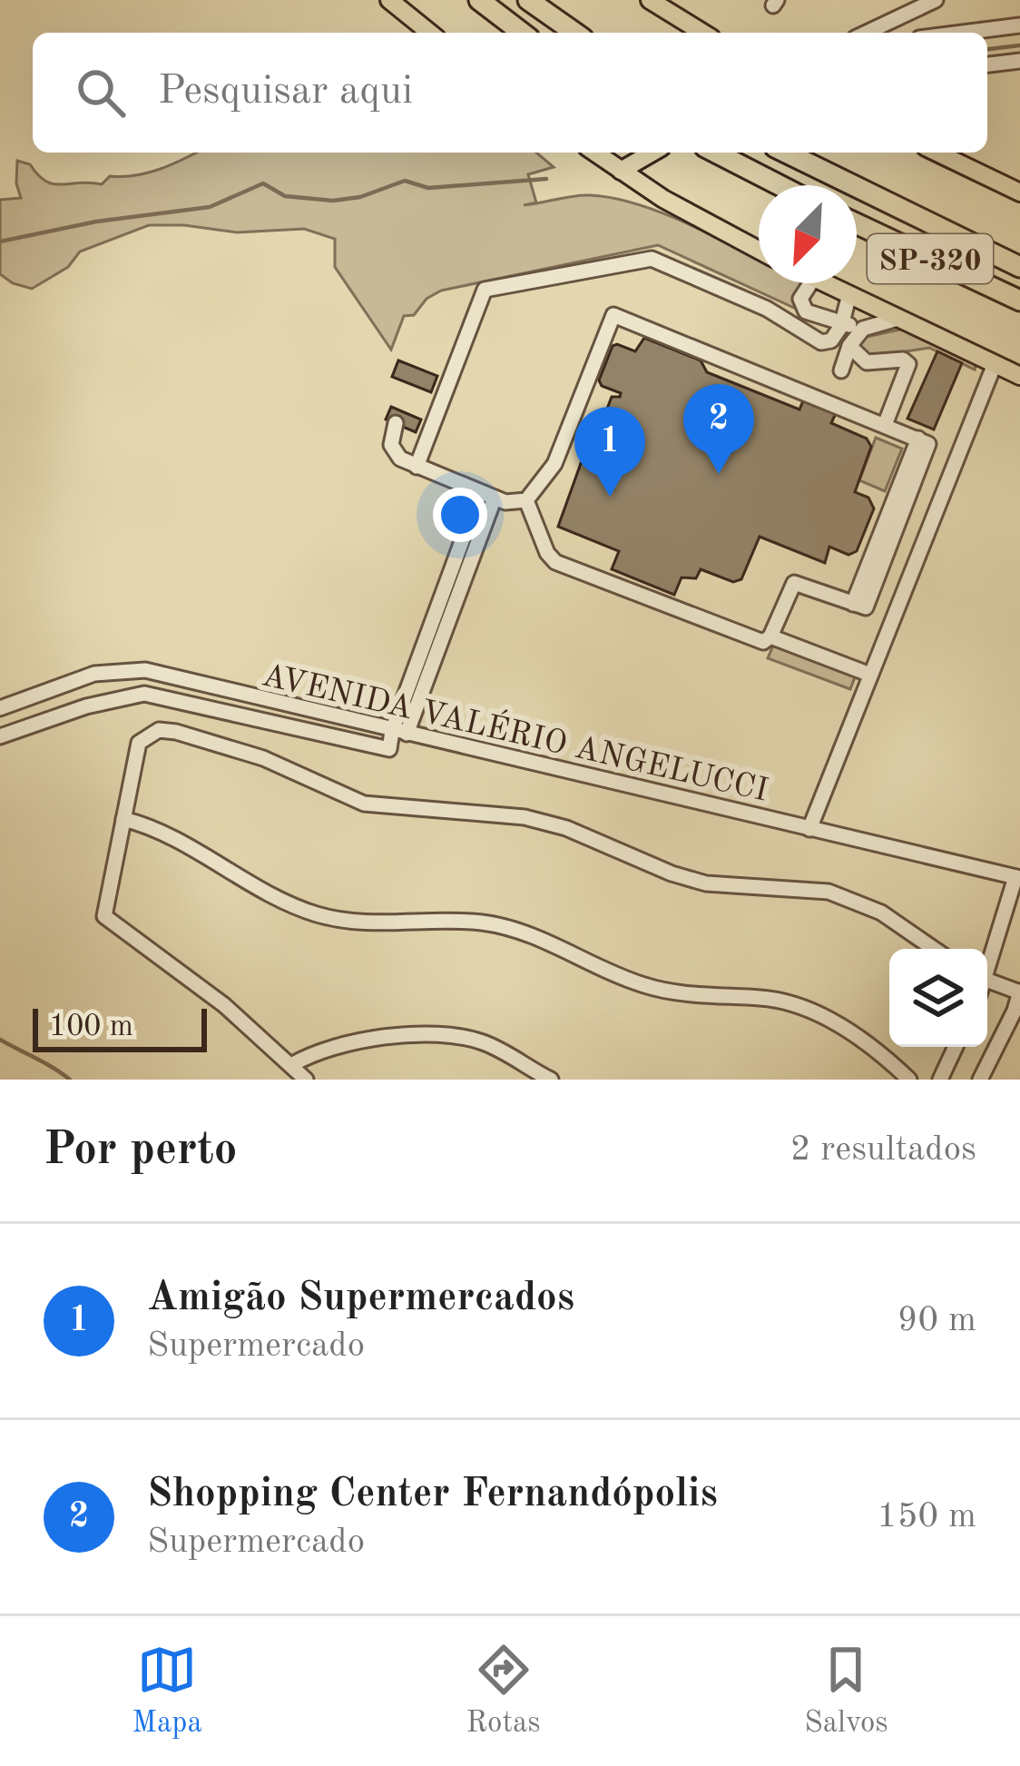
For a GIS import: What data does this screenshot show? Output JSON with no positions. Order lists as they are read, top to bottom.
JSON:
{
  "streets": {
    "highway": ["SP-320"],
    "street": ["AVENIDA VALÉRIO ANGELUCCI"]
  },
  "scale_bar": "100 m",
  "north": "bottom left",
  "page": {
    "search": "Pesquisar aqui",
    "pins": ["2", "1"],
    "scale": "100 m",
    "heading": ["Por perto", "2 resultados"],
    "list": [
      {
        "mark": "1",
        "name": "Amigão Supermercados",
        "note": "Supermercado",
        "value": "90 m"
      },
      {
        "mark": "2",
        "name": "Shopping Center Fernandópolis",
        "note": "Supermercado",
        "value": "150 m"
      }
    ],
    "nav": ["Mapa", "Rotas", "Salvos"]
  }
}
